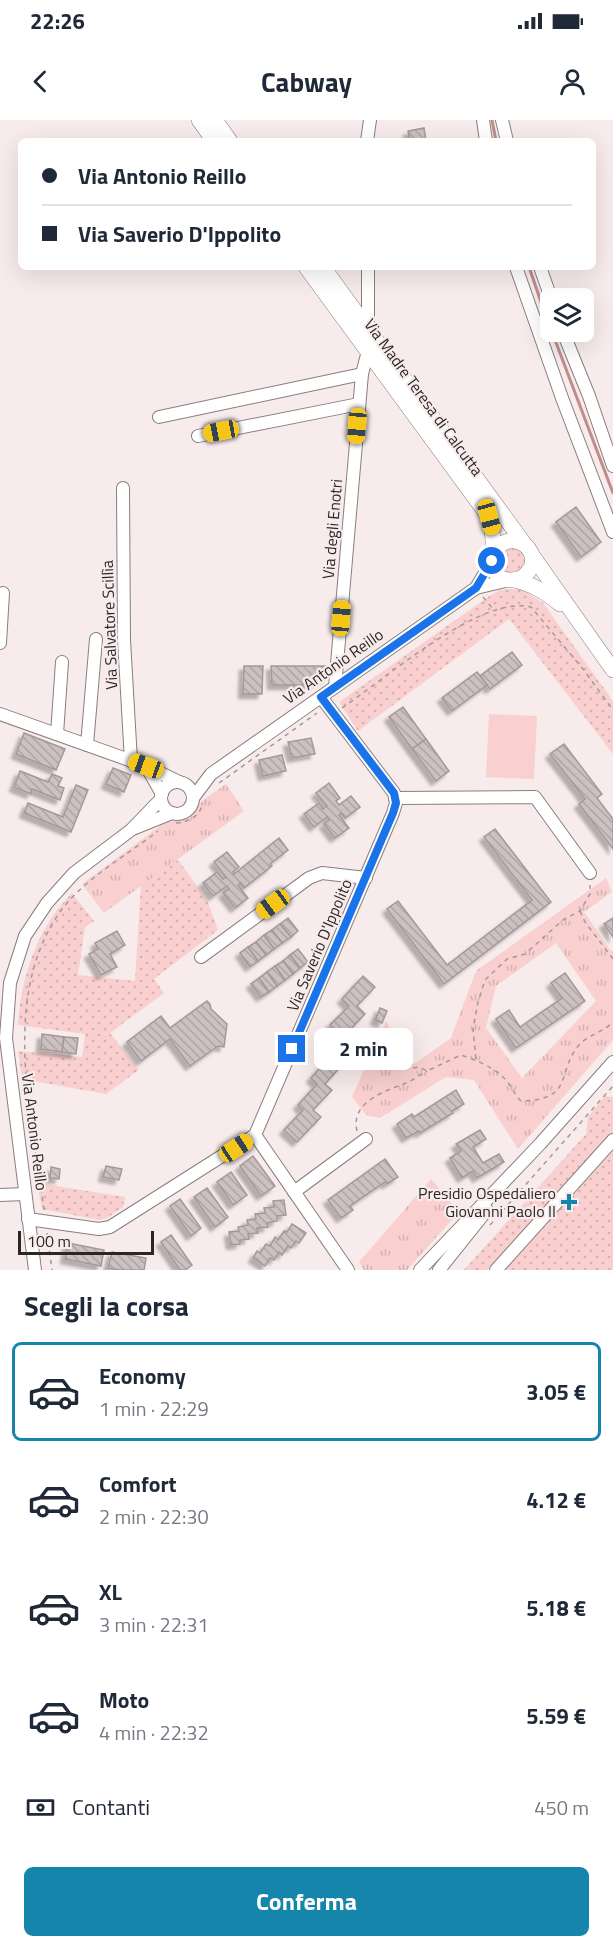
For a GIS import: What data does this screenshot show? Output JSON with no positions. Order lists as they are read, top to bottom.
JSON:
{
  "streets": {
    "main road": ["Via Madre Teresa di Calcutta"],
    "street": [
      "Via degli Enotri",
      "Via Salvatore Scillìa",
      "Via Antonio Reillo",
      "Via Saverio D'Ippolito"
    ]
  },
  "crossings": [
    ["Via Madre Teresa di Calcutta", "Via degli Enotri"],
    ["Via Madre Teresa di Calcutta", "Via Antonio Reillo"],
    ["Via degli Enotri", "Via Antonio Reillo"]
  ],
  "places": {
    "health": ["Presidio Ospedaliero Giovanni Paolo II"]
  },
  "scale_bar": "100 m",
  "page": {
    "status": "22:26",
    "header": "Cabway",
    "banner": ["Via Antonio Reillo", "Via Saverio D'Ippolito"],
    "bubble": "2 min",
    "scale": "100 m",
    "heading": "Scegli la corsa",
    "list": [
      {
        "name": "Economy",
        "note": "1 min · 22:29",
        "value": "3.05 €"
      },
      {
        "name": "Comfort",
        "note": "2 min · 22:30",
        "value": "4.12 €"
      },
      {
        "name": "XL",
        "note": "3 min · 22:31",
        "value": "5.18 €"
      },
      {
        "name": "Moto",
        "note": "4 min · 22:32",
        "value": "5.59 €"
      }
    ],
    "pay": ["Contanti", "450 m"],
    "buttons": "Conferma"
  }
}
